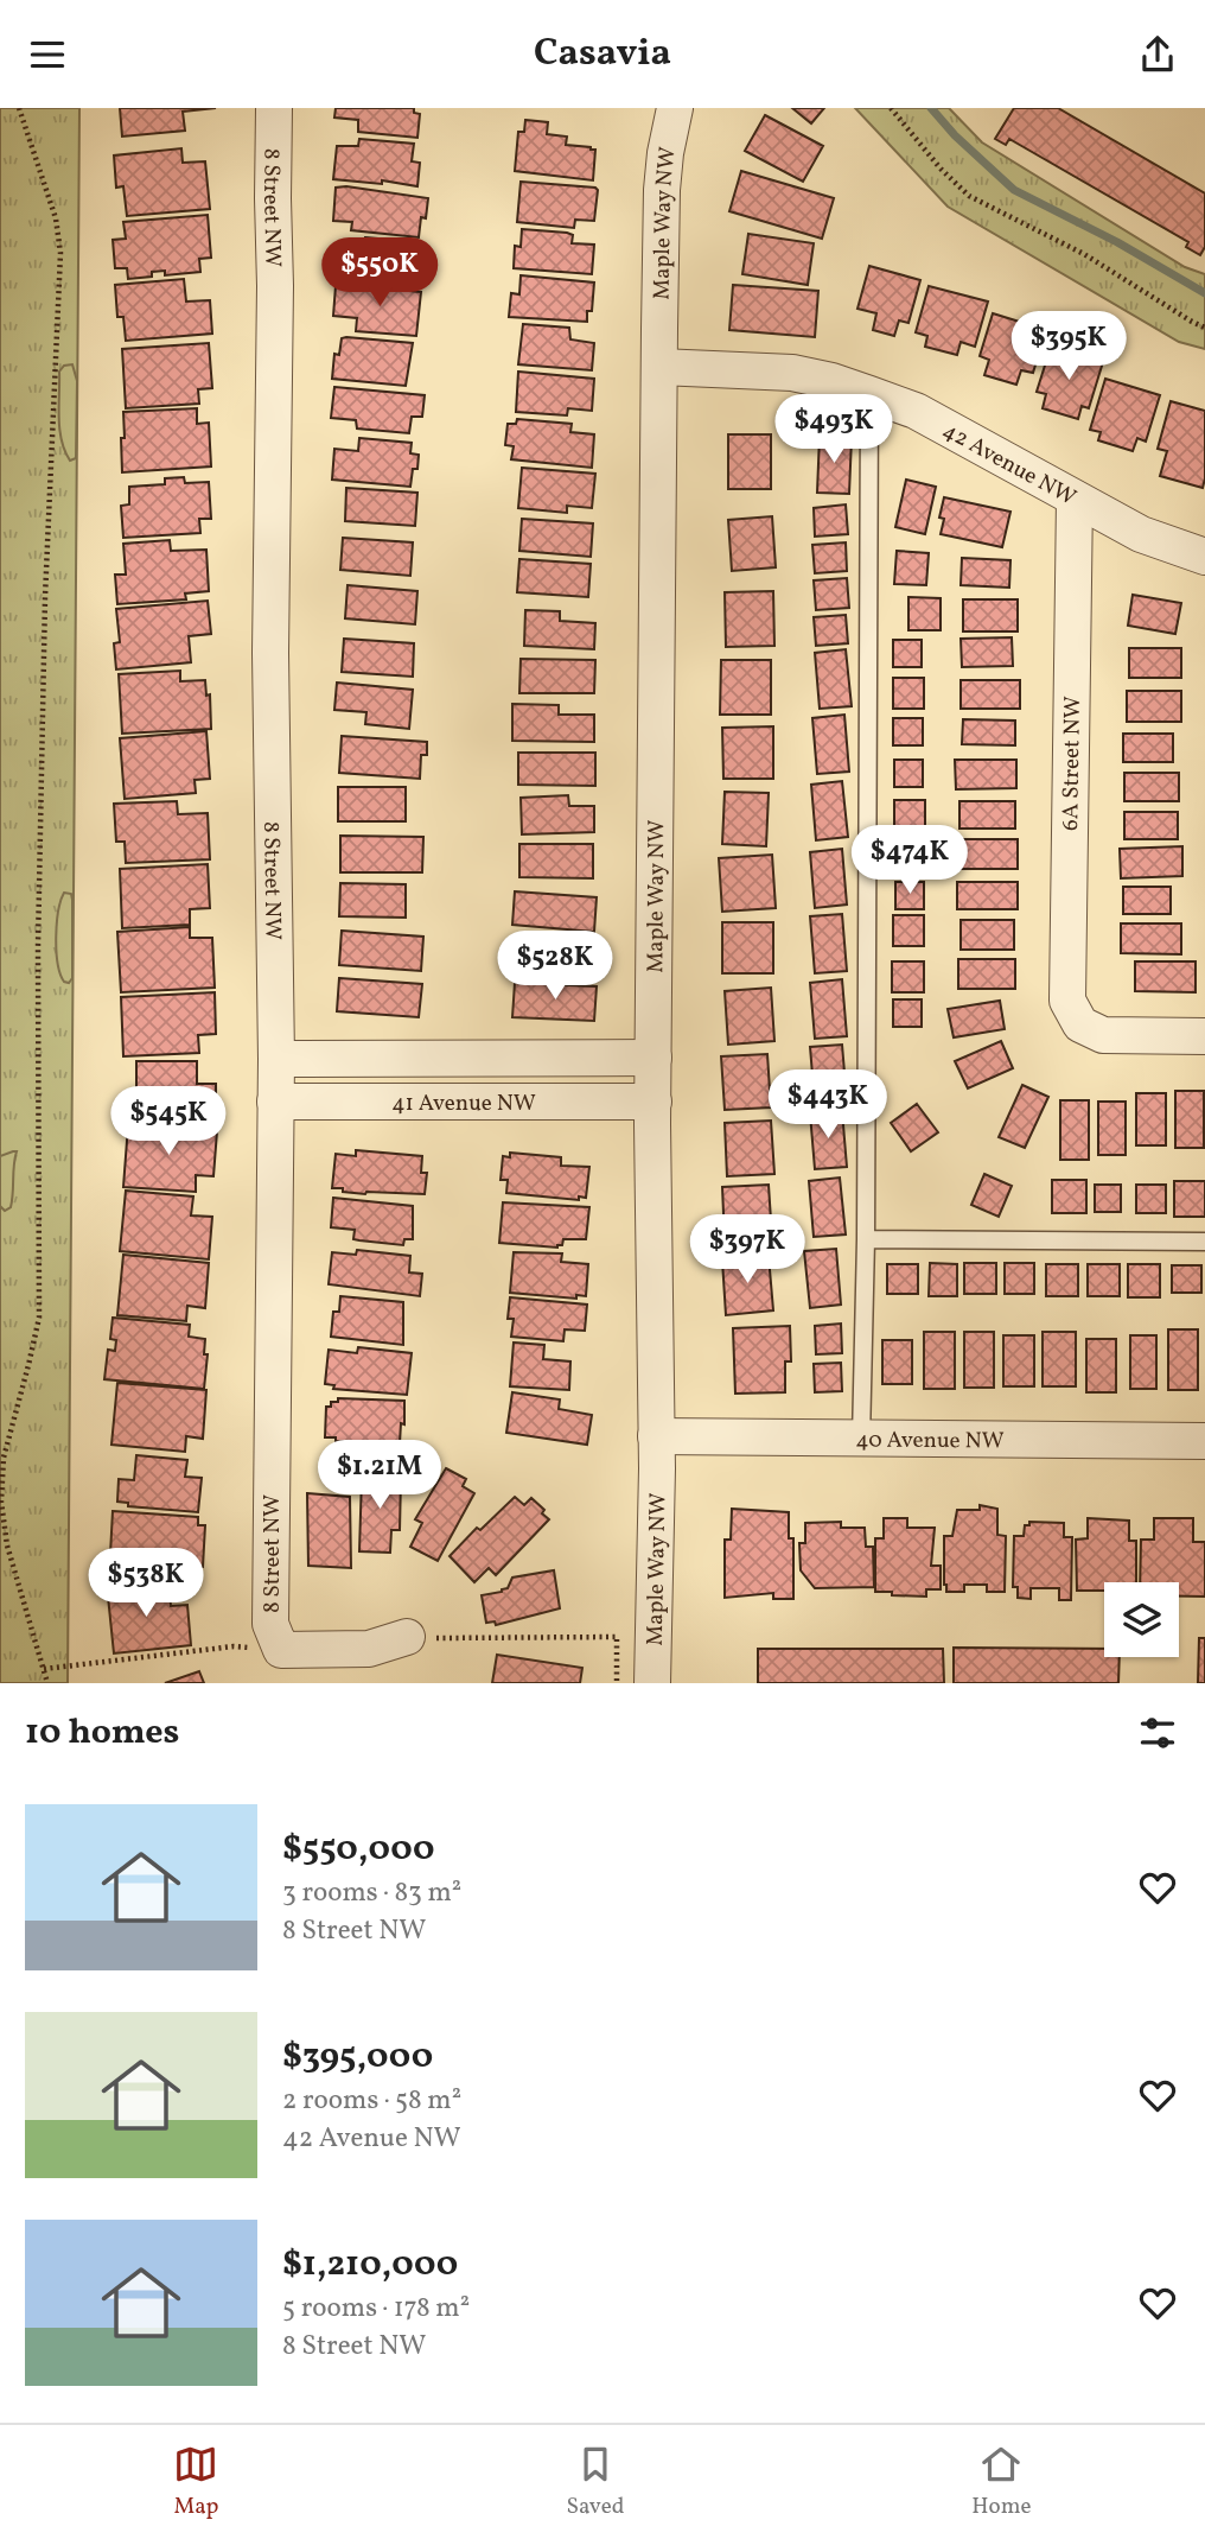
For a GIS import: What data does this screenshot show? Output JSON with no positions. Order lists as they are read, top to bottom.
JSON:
{
  "streets": {
    "street": [
      "8 Street NW",
      "Maple Way NW",
      "42 Avenue NW",
      "6A Street NW",
      "41 Avenue NW",
      "40 Avenue NW"
    ]
  },
  "crossings": [
    ["8 Street NW", "41 Avenue NW"],
    ["Maple Way NW", "42 Avenue NW"],
    ["Maple Way NW", "41 Avenue NW"],
    ["Maple Way NW", "40 Avenue NW"],
    ["42 Avenue NW", "6A Street NW"]
  ],
  "page": {
    "header": "Casavia",
    "price": [
      "$550K",
      "$395K",
      "$493K",
      "$474K",
      "$528K",
      "$443K",
      "$545K",
      "$397K",
      "$1.21M",
      "$538K"
    ],
    "heading": "10 homes",
    "list": [
      {
        "name": "$550,000",
        "note": "3 rooms · 83 m² · 8 Street NW"
      },
      {
        "name": "$395,000",
        "note": "2 rooms · 58 m² · 42 Avenue NW"
      },
      {
        "name": "$1,210,000",
        "note": "5 rooms · 178 m² · 8 Street NW"
      }
    ],
    "tabs": ["Map", "Saved", "Home"]
  }
}
